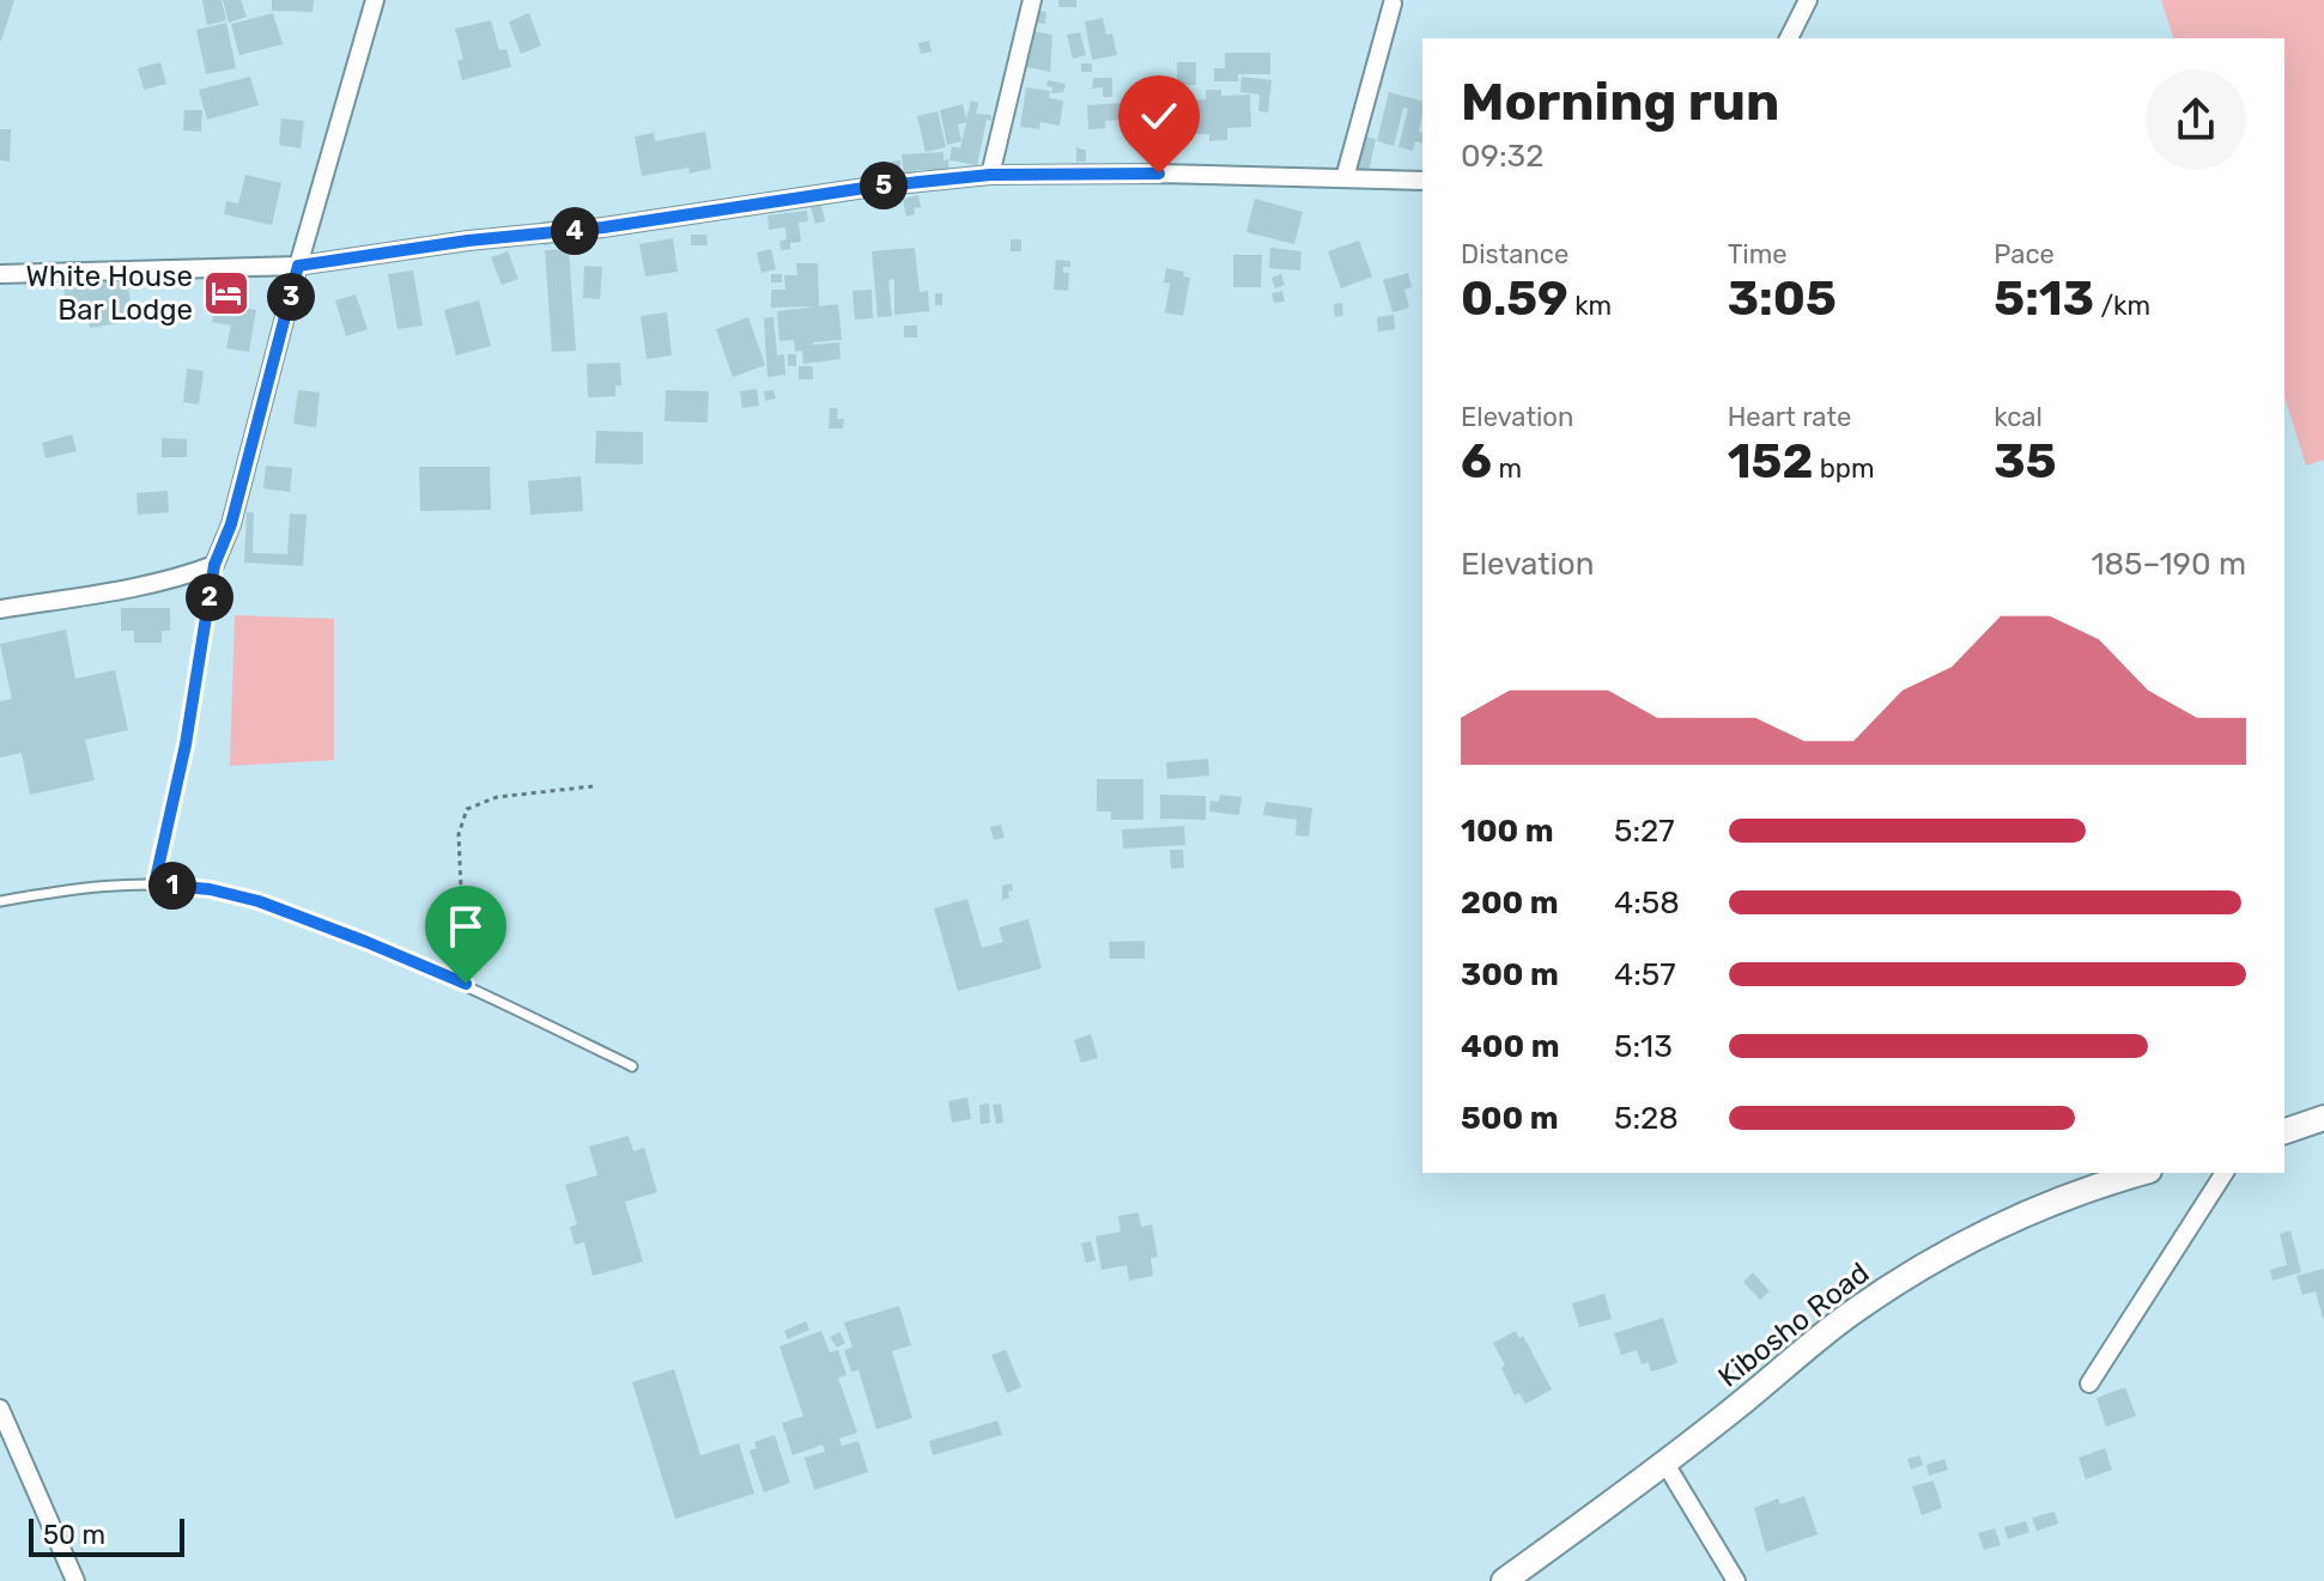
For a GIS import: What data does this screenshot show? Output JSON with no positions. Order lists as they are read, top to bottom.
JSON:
{
  "streets": {
    "main road": ["Kibosho Road"]
  },
  "places": {
    "hotel": ["White House Bar Lodge"]
  },
  "scale_bar": "50 m",
  "page": {
    "heading": ["Morning run", "09:32"],
    "pins": [
      "5",
      "4",
      "3",
      "2",
      "1"
    ],
    "stats": [
      ["Distance", "0.59 km"],
      ["Time", "3:05"],
      ["Pace", "5:13 /km"],
      ["Elevation", "6 m"],
      ["Heart rate", "152 bpm"],
      ["kcal", "35"]
    ],
    "chart": ["Elevation", "185–190 m"],
    "list": [
      {
        "name": "100 m",
        "note": "5:27"
      },
      {
        "name": "200 m",
        "note": "4:58"
      },
      {
        "name": "300 m",
        "note": "4:57"
      },
      {
        "name": "400 m",
        "note": "5:13"
      },
      {
        "name": "500 m",
        "note": "5:28"
      }
    ],
    "scale": "50 m"
  }
}
